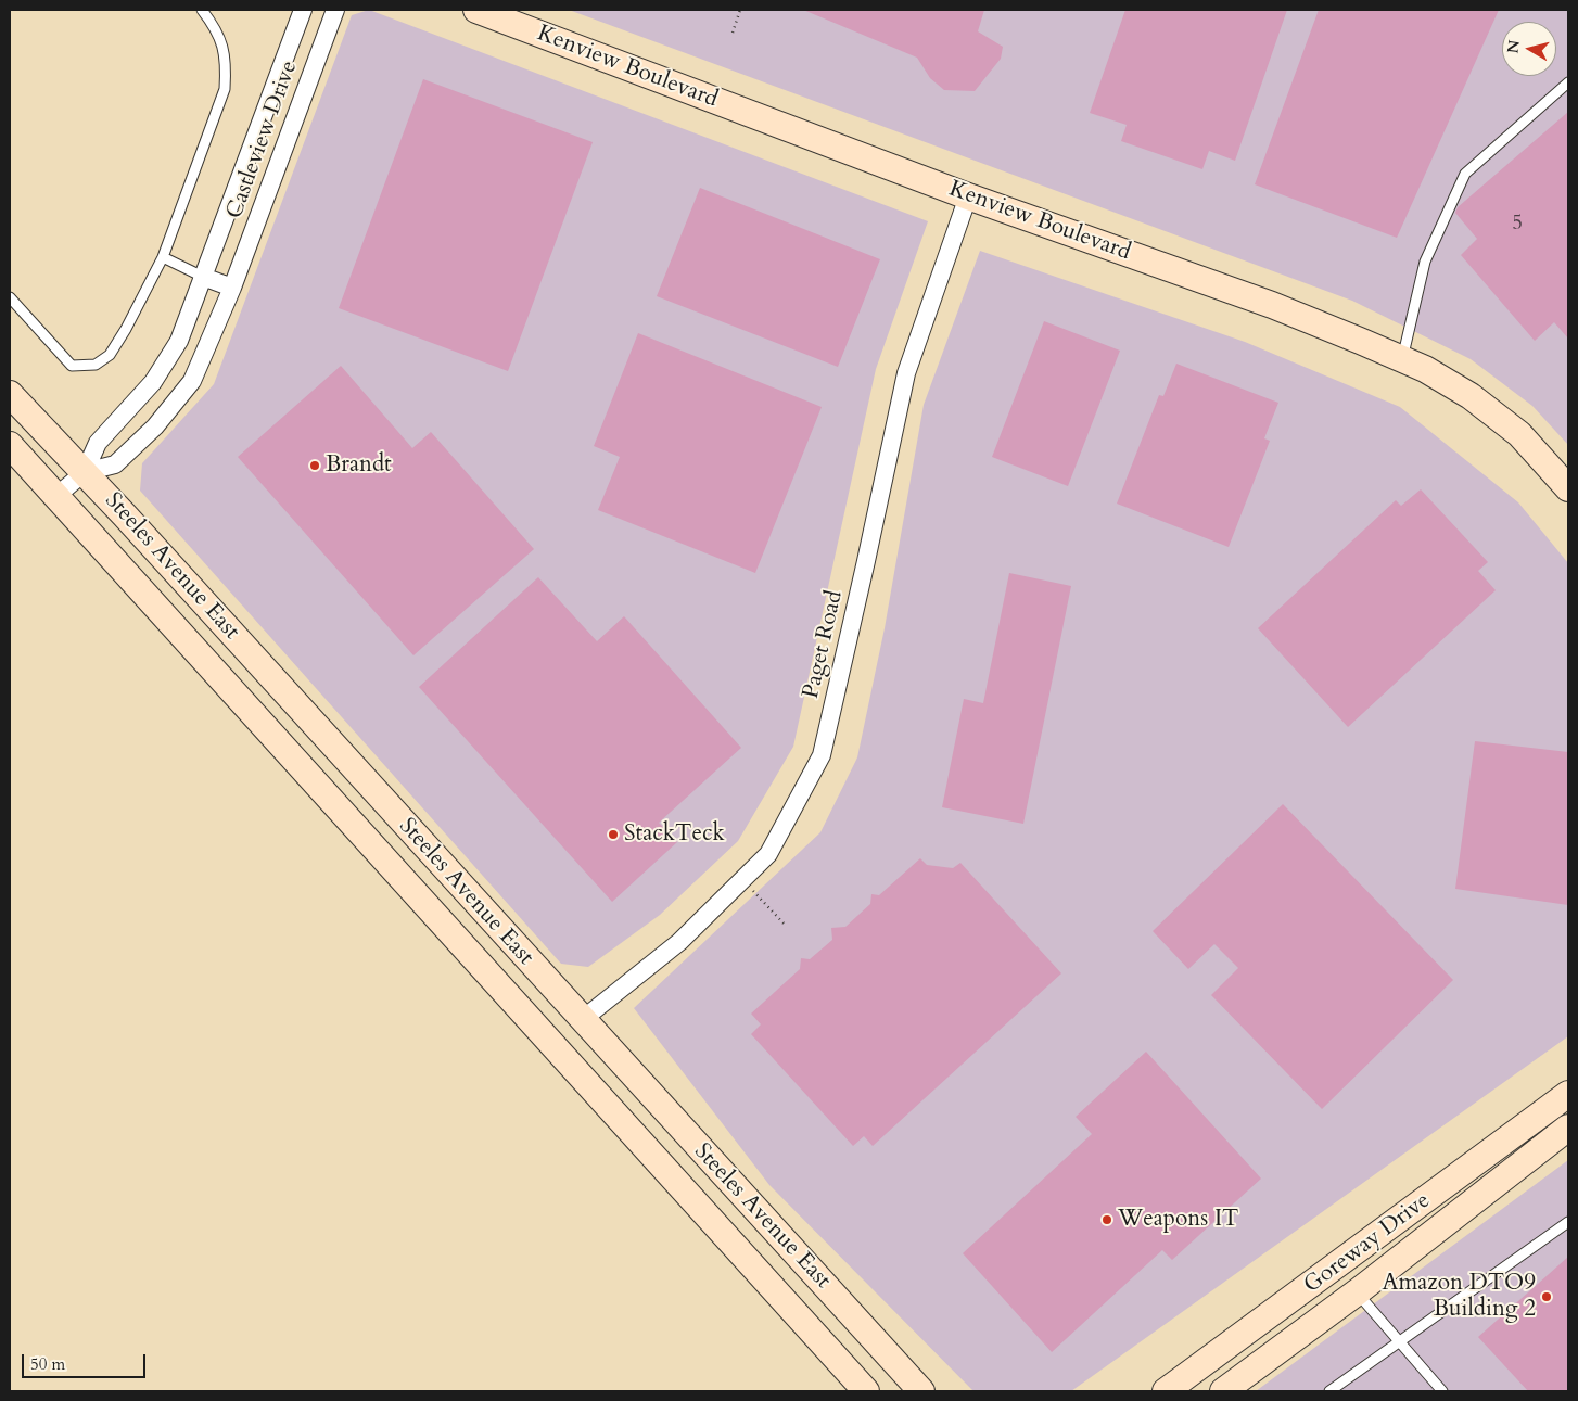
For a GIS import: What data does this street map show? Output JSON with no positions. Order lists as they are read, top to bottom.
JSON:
{
  "streets": {
    "main road": ["Kenview Boulevard", "Steeles Avenue East", "Goreway Drive"],
    "street": ["Castleview Drive", "Paget Road"]
  },
  "crossings": [
    ["Kenview Boulevard", "Paget Road"],
    ["Castleview Drive", "Steeles Avenue East"],
    ["Steeles Avenue East", "Paget Road"]
  ],
  "places": [
    "Brandt",
    "StackTeck",
    "Weapons IT",
    "Amazon DTO9 Building 2"
  ],
  "house_numbers": ["5"],
  "scale_bar": "50 m",
  "north": "left"
}
